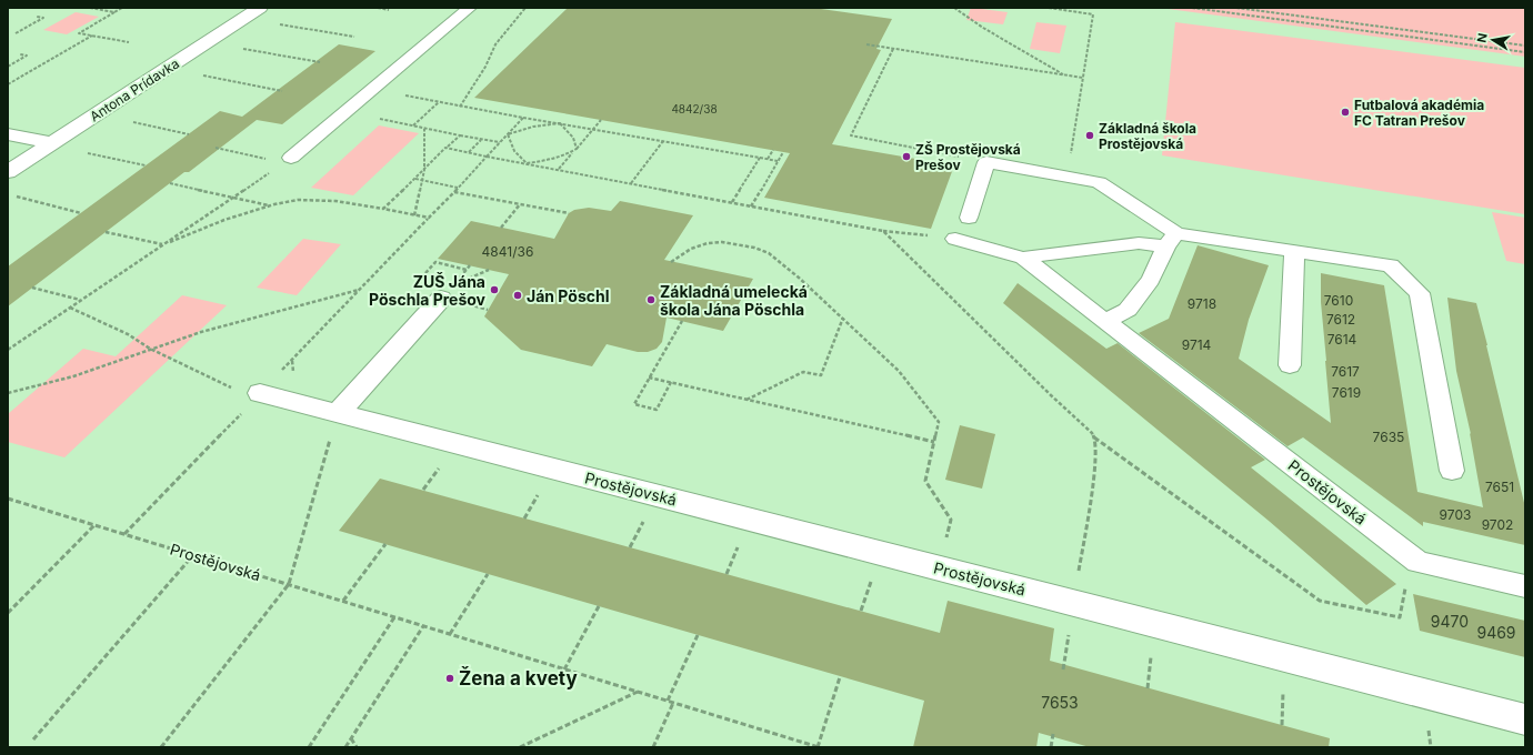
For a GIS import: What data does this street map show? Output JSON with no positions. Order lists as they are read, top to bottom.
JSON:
{
  "streets": {
    "street": ["Antona Prídavka", "Prostějovská"]
  },
  "places": [
    "Futbalová akadémia FC Tatran Prešov",
    "Základná škola Prostějovská",
    "ZŠ Prostějovská Prešov",
    "ZUŠ Jána Pöschla Prešov",
    "Ján Pöschl",
    "Základná umelecká škola Jána Pöschla",
    "Žena a kvety"
  ],
  "house_numbers": [
    "4842/38",
    "4841/36",
    "7610",
    "9718",
    "7612",
    "7614",
    "9714",
    "7617",
    "7619",
    "7635",
    "7651",
    "9703",
    "9702",
    "9470",
    "9469",
    "7653"
  ],
  "north": "left"
}
